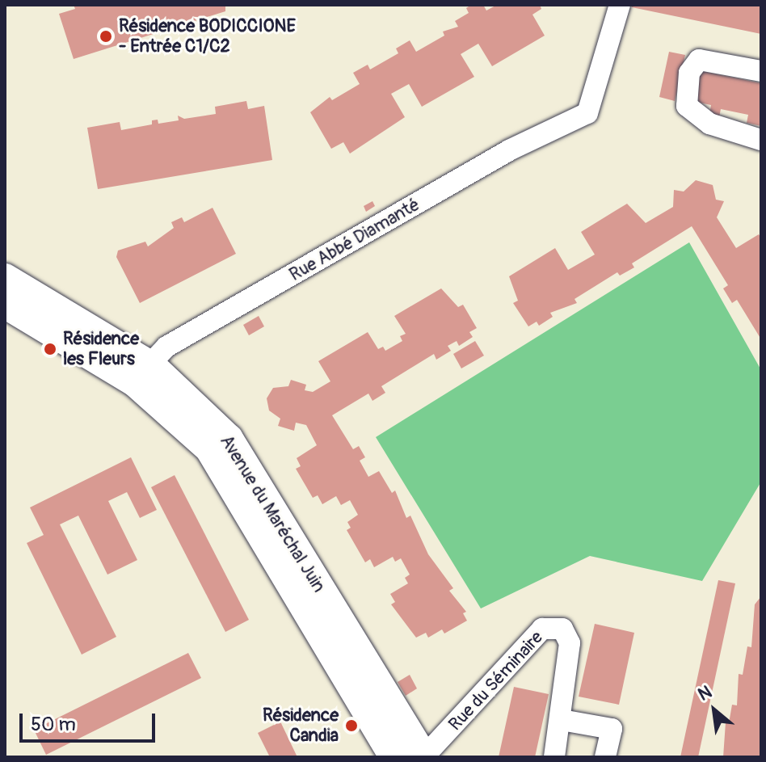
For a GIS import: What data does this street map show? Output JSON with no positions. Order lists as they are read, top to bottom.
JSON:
{
  "streets": {
    "main road": ["Avenue du Maréchal Juin"],
    "street": ["Rue Abbé Diamanté", "Rue du Séminaire"]
  },
  "crossings": [
    ["Rue Abbé Diamanté", "Avenue du Maréchal Juin"],
    ["Avenue du Maréchal Juin", "Rue du Séminaire"]
  ],
  "places": ["Résidence BODICCIONE - Entrée C1/C2", "Résidence les Fleurs", "Résidence Candia"],
  "scale_bar": "50 m",
  "north": "top left"
}
